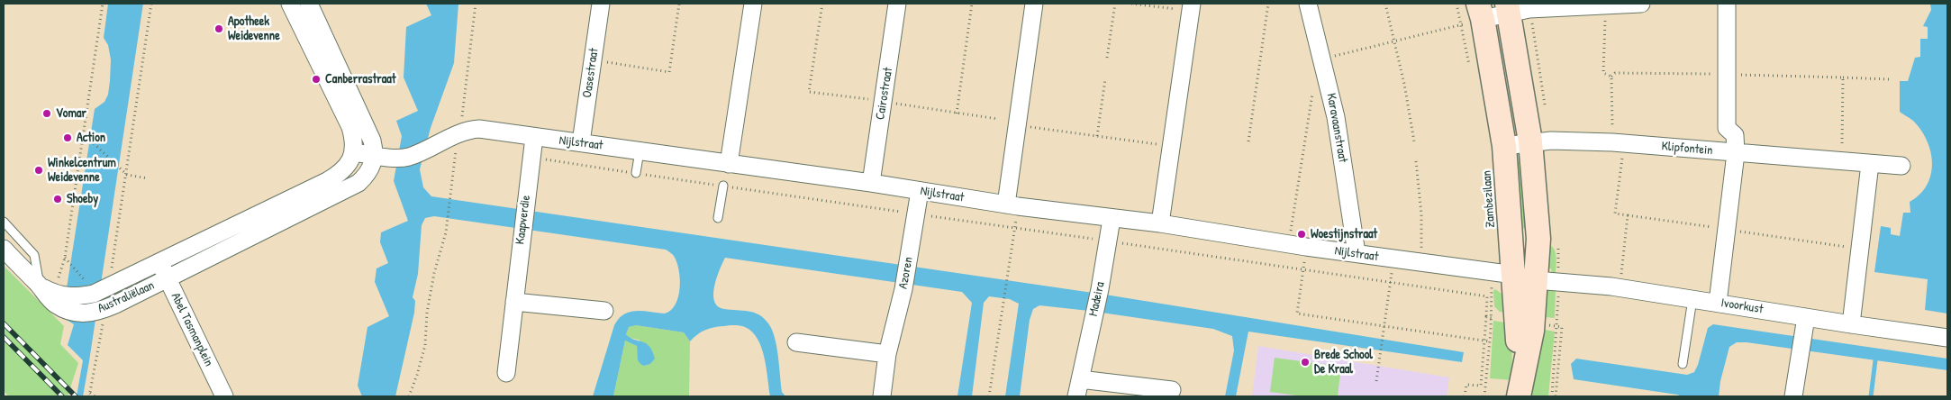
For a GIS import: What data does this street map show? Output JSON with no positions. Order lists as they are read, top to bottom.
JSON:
{
  "streets": {
    "street": [
      "Oasestraat",
      "Cairostraat",
      "Karavaanstraat",
      "Nijlstraat",
      "Klipfontein",
      "Zambezilaan",
      "Kaapverdie",
      "Azoren",
      "Australiëlaan",
      "Madeira",
      "Ivoorkust",
      "Abel Tasmanplein"
    ]
  },
  "crossings": [
    ["Oasestraat", "Nijlstraat"],
    ["Cairostraat", "Nijlstraat"],
    ["Karavaanstraat", "Nijlstraat"],
    ["Nijlstraat", "Zambezilaan"],
    ["Nijlstraat", "Kaapverdie"],
    ["Nijlstraat", "Azoren"],
    ["Nijlstraat", "Australiëlaan"],
    ["Nijlstraat", "Madeira"],
    ["Nijlstraat", "Ivoorkust"],
    ["Klipfontein", "Zambezilaan"],
    ["Zambezilaan", "Ivoorkust"],
    ["Australiëlaan", "Abel Tasmanplein"]
  ],
  "places": [
    "Apotheek Weidevenne",
    "Canberrastraat",
    "Vomar",
    "Action",
    "Winkelcentrum Weidevenne",
    "Shoeby",
    "Woestijnstraat",
    "Brede School De Kraal"
  ]
}
